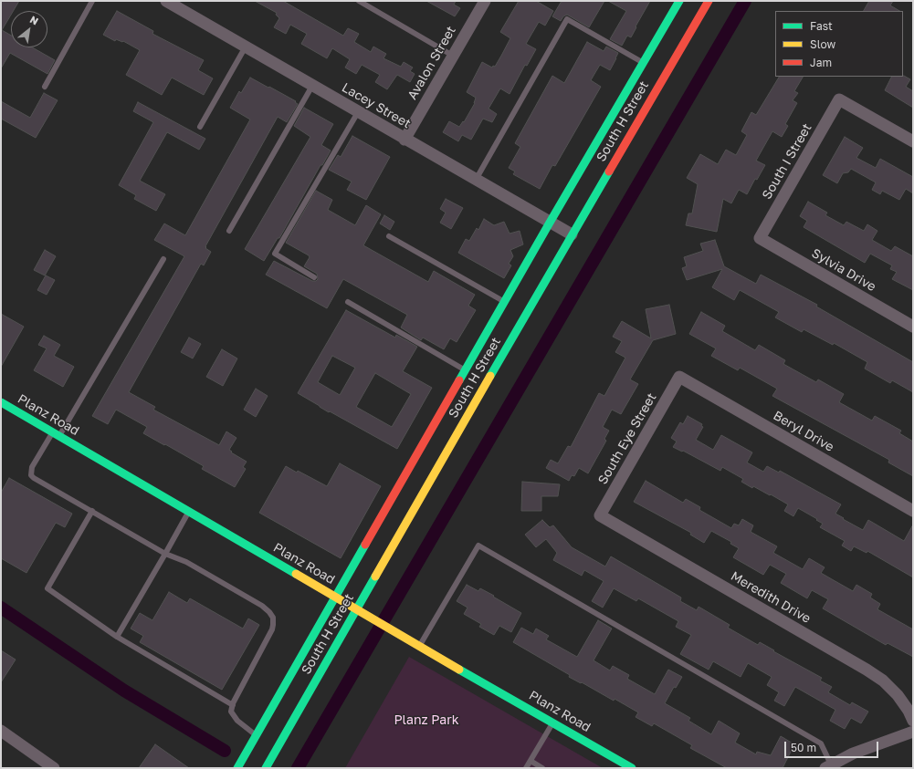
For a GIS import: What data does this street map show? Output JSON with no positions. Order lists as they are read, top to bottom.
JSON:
{
  "streets": {
    "street": [
      "Avalon Street",
      "Lacey Street",
      "South H Street",
      "South I Street",
      "Sylvia Drive",
      "Planz Road",
      "Beryl Drive",
      "South Eye Street",
      "Meredith Drive"
    ]
  },
  "crossings": [
    ["Avalon Street", "Lacey Street"],
    ["Lacey Street", "South H Street"],
    ["South H Street", "Planz Road"],
    ["South I Street", "Sylvia Drive"],
    ["Beryl Drive", "South Eye Street"],
    ["South Eye Street", "Meredith Drive"]
  ],
  "parks": ["Planz Park"],
  "legend": ["Fast", "Slow", "Jam"],
  "scale_bar": "50 m",
  "north": "top right"
}
